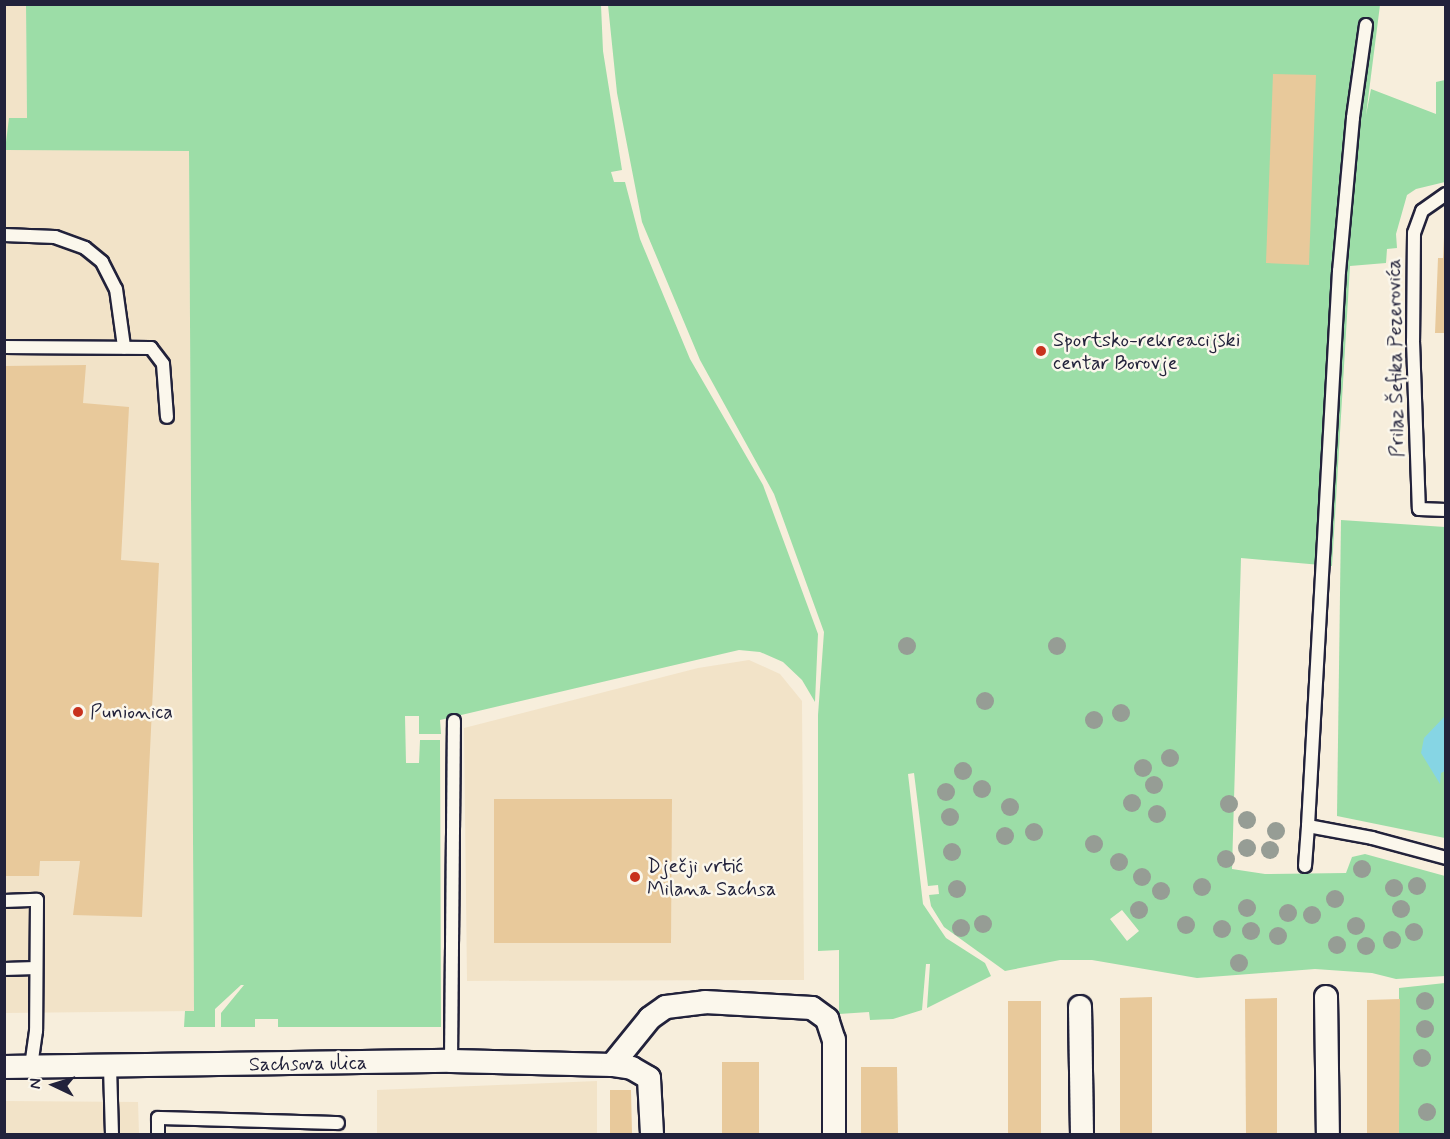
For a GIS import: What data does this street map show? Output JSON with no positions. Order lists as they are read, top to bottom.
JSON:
{
  "streets": {
    "street": ["Sachsova ulica"],
    "lane": ["Prilaz Šefika Pezerovića"]
  },
  "places": ["Sportsko-rekreacijski centar Borovje", "Punionica", "Dječji vrtić Milana Sachsa"],
  "north": "left"
}
